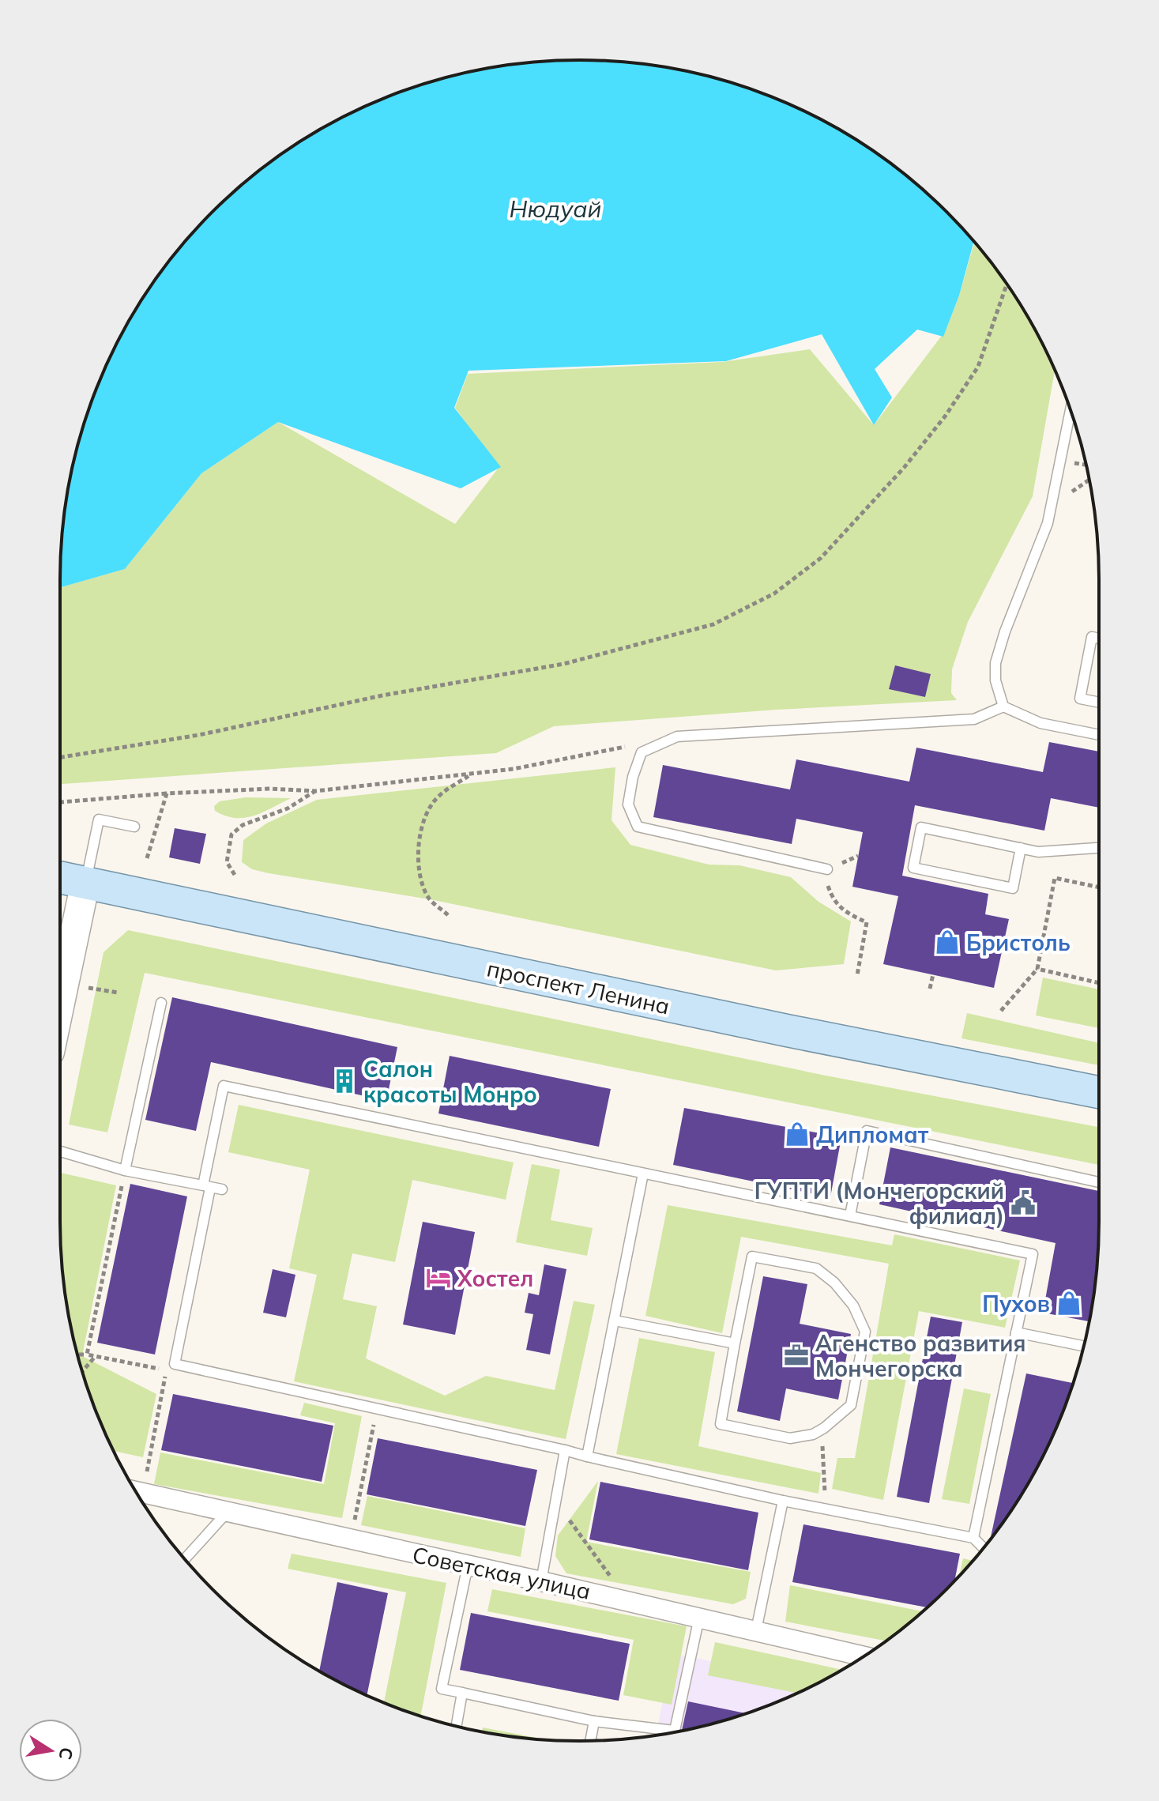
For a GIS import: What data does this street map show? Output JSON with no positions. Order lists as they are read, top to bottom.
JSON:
{
  "streets": {
    "main road": ["проспект Ленина"],
    "street": ["Советская улица"]
  },
  "water": ["Нюдуай"],
  "places": {
    "shop": ["Бристоль", "Дипломат", "Пухов"],
    "building": ["Салон красоты Монро"],
    "public building": ["ГУПТИ (Мончегорский филиал)"],
    "hotel": ["Хостел"],
    "office": ["Агенство развития Мончегорска"]
  },
  "north": "right"
}
